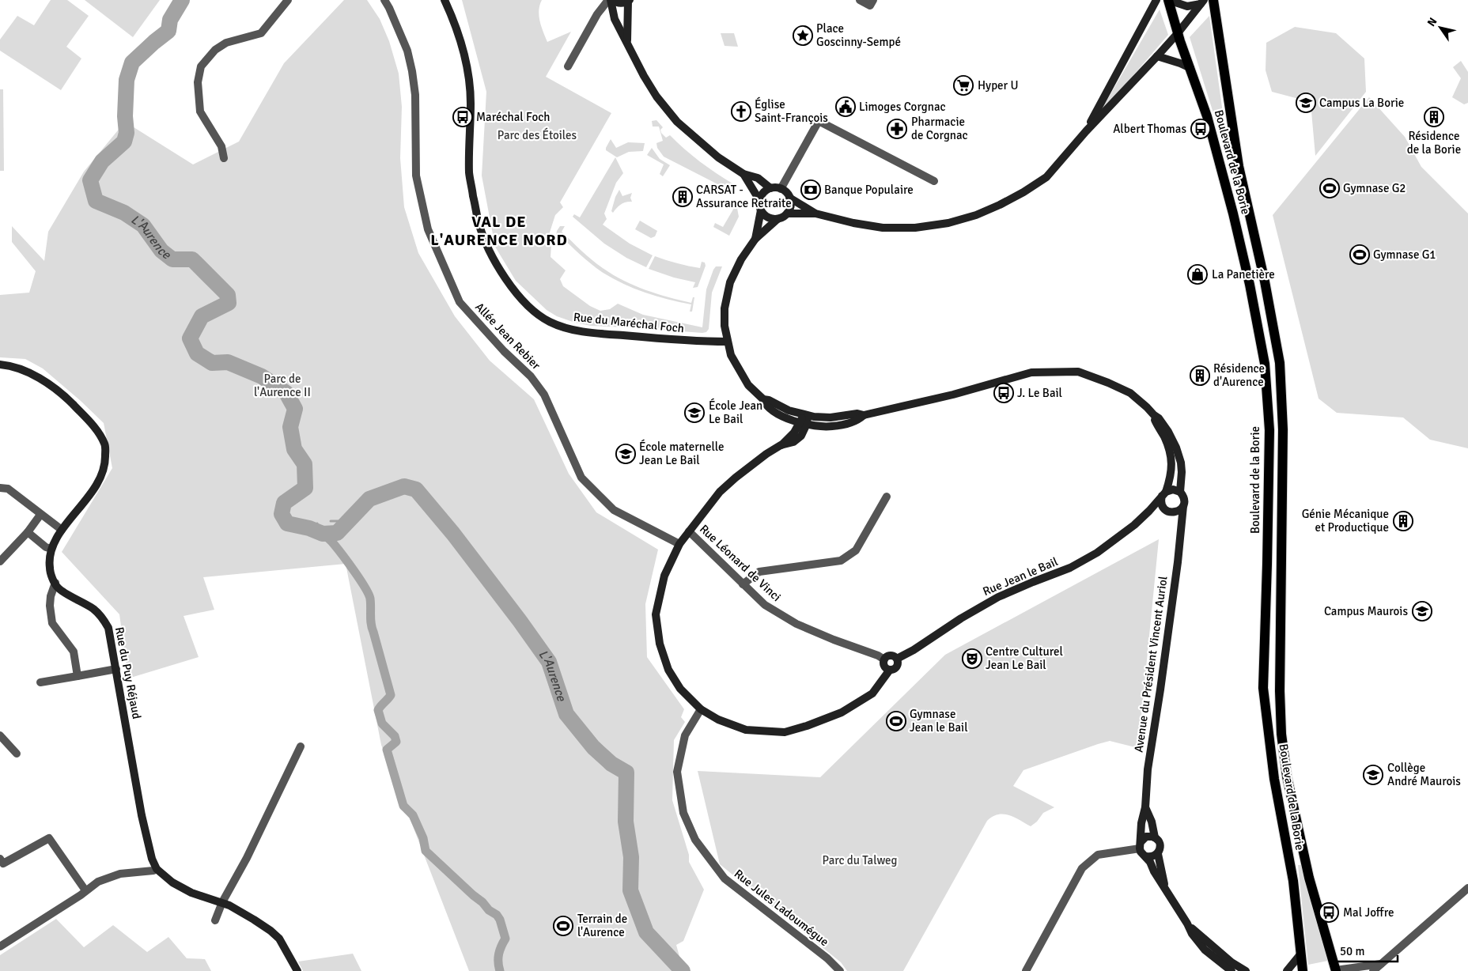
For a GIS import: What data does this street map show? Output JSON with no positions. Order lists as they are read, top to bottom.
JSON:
{
  "streets": {
    "main road": ["Boulevard de la Borie"],
    "street": [
      "Rue du Maréchal Foch",
      "Allée Jean Rebier",
      "Rue Léonard de Vinci",
      "Rue Jean le Bail",
      "Avenue du Président Vincent Auriol",
      "Rue du Puy Réjaud",
      "Rue Jules Ladoumégue"
    ]
  },
  "crossings": [
    ["Rue Léonard de Vinci", "Rue Jean le Bail"],
    ["Rue Jean le Bail", "Avenue du Président Vincent Auriol"]
  ],
  "districts": ["VAL DE L'AURENCE NORD"],
  "water": ["L'Aurence"],
  "parks": ["Parc des Étoiles", "Parc de l'Aurence II", "Parc du Talweg"],
  "places": {
    "place": ["Place Goscinny-Sempé"],
    "supermarket": ["Hyper U"],
    "school or university": [
      "Campus La Borie",
      "École Jean Le Bail",
      "École maternelle Jean Le Bail",
      "Campus Maurois",
      "Collège André Maurois"
    ],
    "public building": ["Limoges Corgnac"],
    "church": ["Église Saint-François"],
    "bus stop": [
      "Maréchal Foch",
      "Albert Thomas",
      "J. Le Bail",
      "Mal Joffre"
    ],
    "building": [
      "Résidence de la Borie",
      "CARSAT - Assurance Retraite",
      "Résidence d'Aurence",
      "Génie Mécanique et Productique"
    ],
    "pharmacy": ["Pharmacie de Corgnac"],
    "sports": [
      "Gymnase G2",
      "Gymnase G1",
      "Gymnase Jean le Bail",
      "Terrain de l'Aurence"
    ],
    "bank": ["Banque Populaire"],
    "shop": ["La Panetière"],
    "theatre": ["Centre Culturel Jean Le Bail"]
  },
  "scale_bar": "50 m",
  "north": "top left"
}
